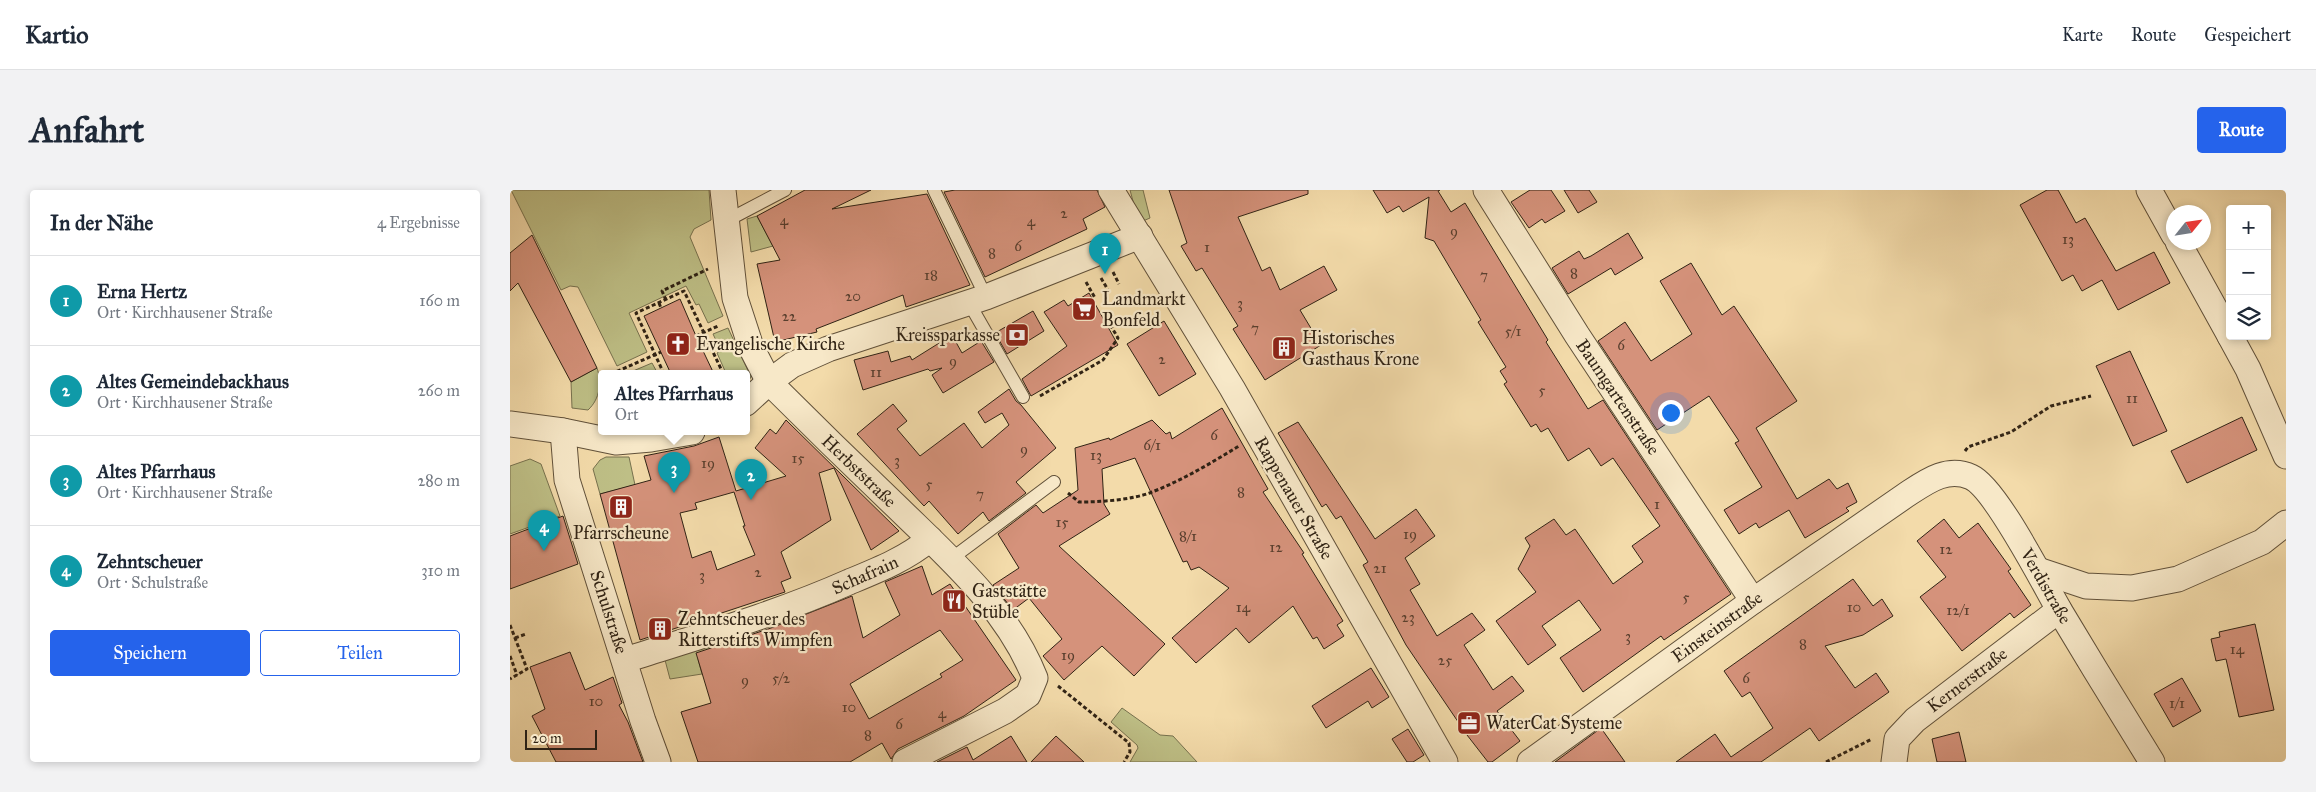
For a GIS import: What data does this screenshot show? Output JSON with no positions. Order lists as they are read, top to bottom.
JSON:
{
  "streets": {
    "street": [
      "Baumgartenstraße",
      "Herbststraße",
      "Rappenauer Straße",
      "Schafrain",
      "Verdistraße",
      "Schulstraße",
      "Einsteinstraße",
      "Kernerstraße"
    ]
  },
  "crossings": [
    ["Baumgartenstraße", "Einsteinstraße"],
    ["Herbststraße", "Schafrain"],
    ["Schafrain", "Schulstraße"],
    ["Verdistraße", "Einsteinstraße"],
    ["Verdistraße", "Kernerstraße"]
  ],
  "places": {
    "supermarket": ["Landmarkt Bonfeld"],
    "bank": ["Kreissparkasse"],
    "church": ["Evangelische Kirche"],
    "building": ["Historisches Gasthaus Krone", "Pfarrscheune", "Zehntscheuer des Ritterstifts Wimpfen"],
    "restaurant": ["Gaststätte Stüble"],
    "office": ["WaterCat Systeme"]
  },
  "house_numbers": [
    "2",
    "4",
    "4",
    "9",
    "13",
    "6",
    "1",
    "8",
    "8",
    "18",
    "7",
    "20",
    "3",
    "22",
    "7",
    "5/1",
    "6",
    "2",
    "9",
    "11",
    "5",
    "11",
    "6",
    "6/1",
    "9",
    "13",
    "15",
    "3",
    "19",
    "5",
    "8",
    "7",
    "1",
    "15",
    "19",
    "8/1",
    "12",
    "12",
    "21",
    "2",
    "3",
    "5",
    "14",
    "10",
    "12/1",
    "23",
    "3",
    "8",
    "14",
    "19",
    "25",
    "5/2",
    "6",
    "9",
    "10",
    "1/1",
    "10",
    "4",
    "6",
    "8"
  ],
  "scale_bar": "20 m",
  "north": "top right",
  "page": {
    "header": "Kartio",
    "nav": ["Karte", "Route", "Gespeichert"],
    "buttons": [
      "Route",
      ["Speichern", "Teilen"]
    ],
    "title": "Anfahrt",
    "heading": ["In der Nähe", "4 Ergebnisse"],
    "map_buttons": ["+", "−"],
    "pins": [
      "1",
      "3",
      "2",
      "4"
    ],
    "list": [
      {
        "mark": "1",
        "name": "Erna Hertz",
        "note": "Ort · Kirchhausener Straße",
        "value": "160 m"
      },
      {
        "mark": "2",
        "name": "Altes Gemeindebackhaus",
        "note": "Ort · Kirchhausener Straße",
        "value": "260 m"
      },
      {
        "mark": "3",
        "name": "Altes Pfarrhaus",
        "note": "Ort · Kirchhausener Straße",
        "value": "280 m"
      },
      {
        "mark": "4",
        "name": "Zehntscheuer",
        "note": "Ort · Schulstraße",
        "value": "310 m"
      }
    ],
    "popup": ["Altes Pfarrhaus", "Ort"],
    "scale": "20 m"
  }
}
